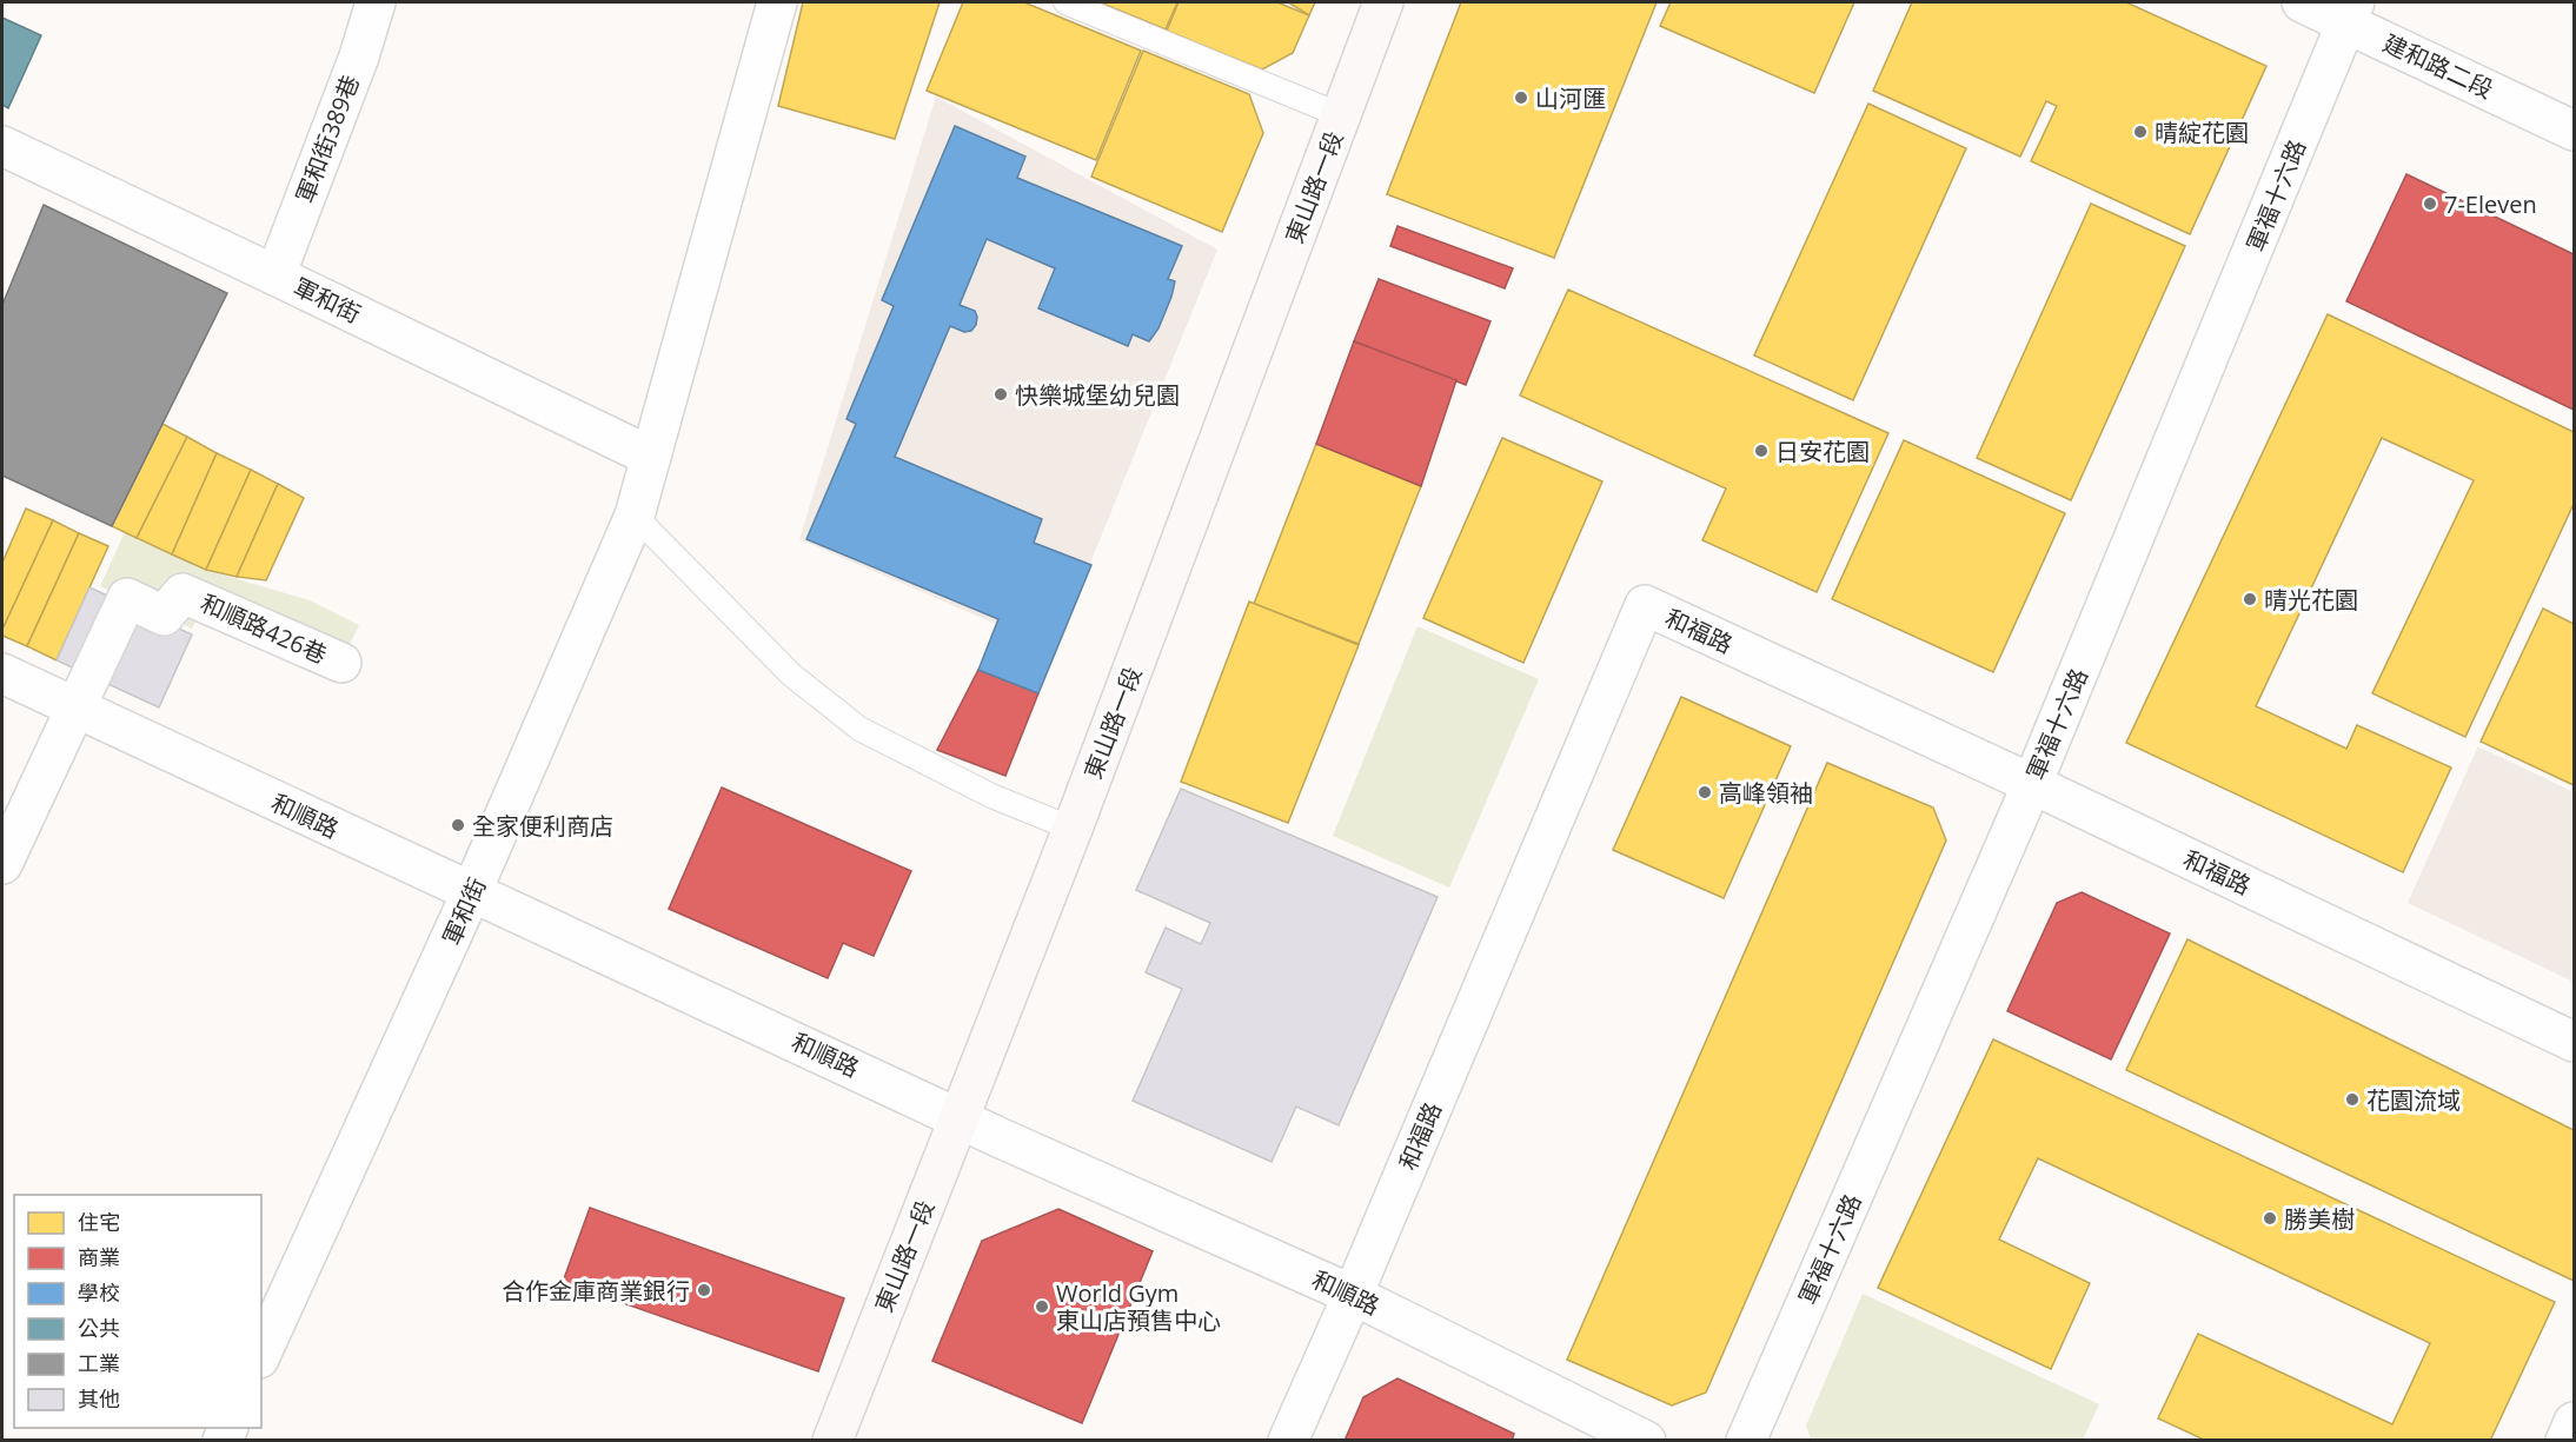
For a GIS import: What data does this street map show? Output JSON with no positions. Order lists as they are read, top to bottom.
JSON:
{
  "streets": {
    "main road": ["東山路一段"],
    "street": [
      "建和路二段",
      "軍和街389巷",
      "軍福十六路",
      "軍和街",
      "和順路426巷",
      "和福路",
      "和順路"
    ]
  },
  "crossings": [
    ["建和路二段", "軍福十六路"],
    ["軍和街389巷", "軍和街"],
    ["東山路一段", "和順路"],
    ["軍福十六路", "和福路"],
    ["軍和街", "和順路"],
    ["和順路426巷", "和順路"],
    ["和福路", "和順路"]
  ],
  "places": [
    "山河匯",
    "晴綻花園",
    "7-Eleven",
    "快樂城堡幼兒園",
    "日安花園",
    "晴光花園",
    "高峰領袖",
    "全家便利商店",
    "花園流域",
    "勝美樹",
    "合作金庫商業銀行",
    "World Gym 東山店預售中心"
  ],
  "legend": [
    "住宅",
    "商業",
    "學校",
    "公共",
    "工業",
    "其他"
  ]
}
